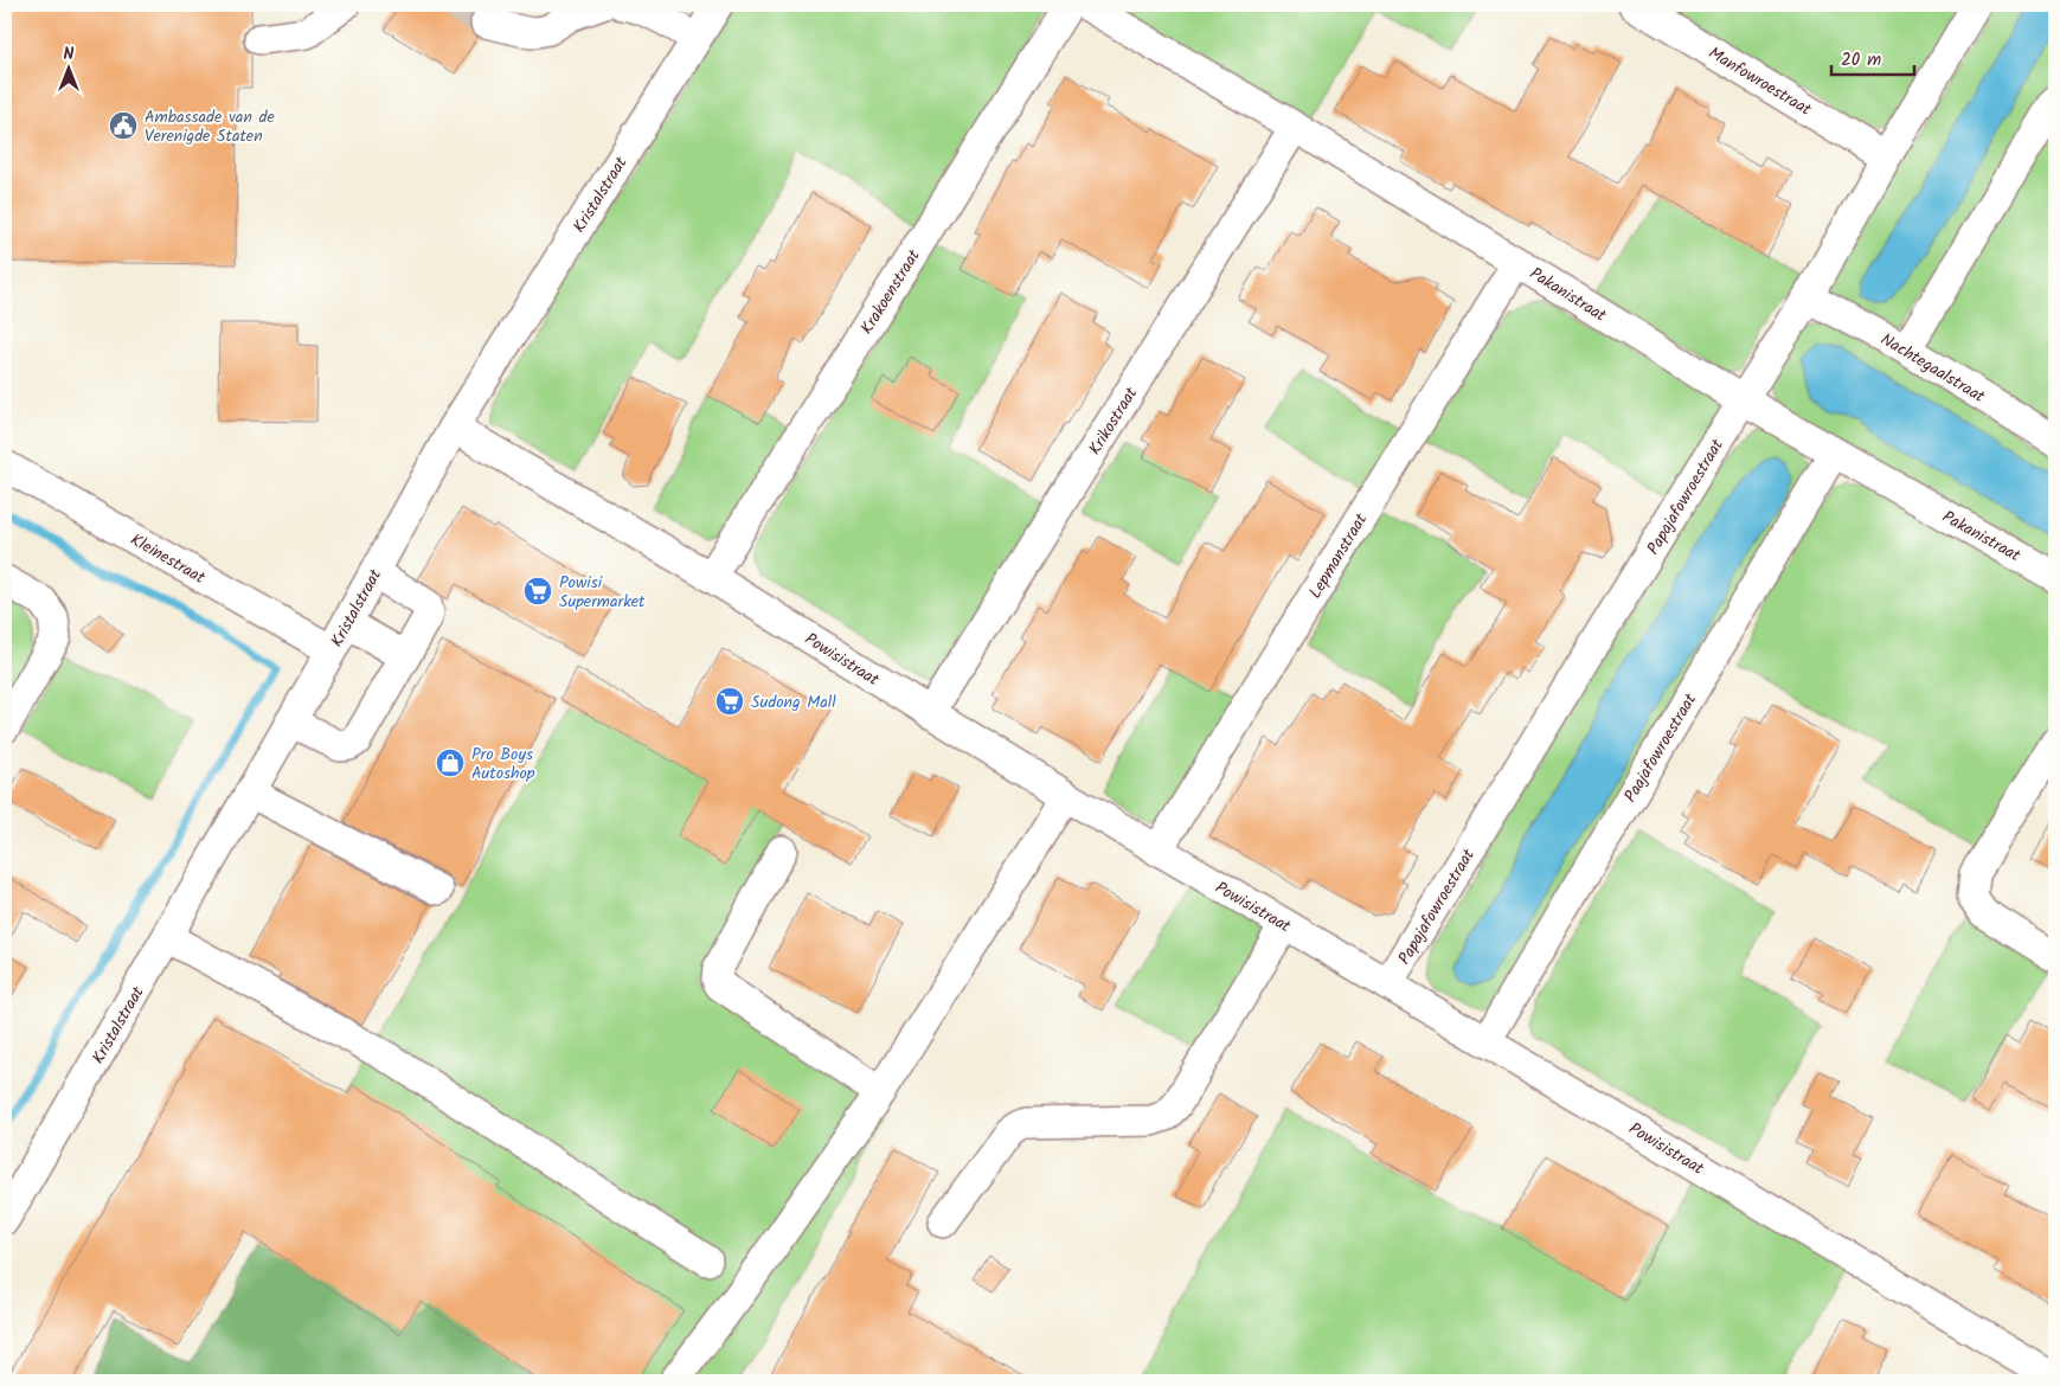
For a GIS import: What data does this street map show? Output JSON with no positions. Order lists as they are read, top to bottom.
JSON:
{
  "streets": {
    "street": [
      "Manfowroestraat",
      "Kristalstraat",
      "Krakoenstraat",
      "Pakanistraat",
      "Nachtegaalstraat",
      "Krikostraat",
      "Papajafowroestraat",
      "Lepmanstraat",
      "Kleinestraat",
      "Powisistraat",
      "Paajafowroestraat"
    ]
  },
  "crossings": [
    ["Manfowroestraat", "Papajafowroestraat"],
    ["Kristalstraat", "Kleinestraat"],
    ["Kristalstraat", "Powisistraat"],
    ["Krakoenstraat", "Powisistraat"],
    ["Pakanistraat", "Krikostraat"],
    ["Pakanistraat", "Papajafowroestraat"],
    ["Pakanistraat", "Lepmanstraat"],
    ["Pakanistraat", "Paajafowroestraat"],
    ["Nachtegaalstraat", "Papajafowroestraat"],
    ["Krikostraat", "Powisistraat"],
    ["Papajafowroestraat", "Powisistraat"],
    ["Lepmanstraat", "Powisistraat"],
    ["Powisistraat", "Paajafowroestraat"]
  ],
  "places": {
    "public building": ["Ambassade van de Verenigde Staten"],
    "supermarket": ["Powisi Supermarket", "Sudong Mall"],
    "shop": ["Pro Boys Autoshop"]
  },
  "scale_bar": "20 m",
  "north": "top"
}
